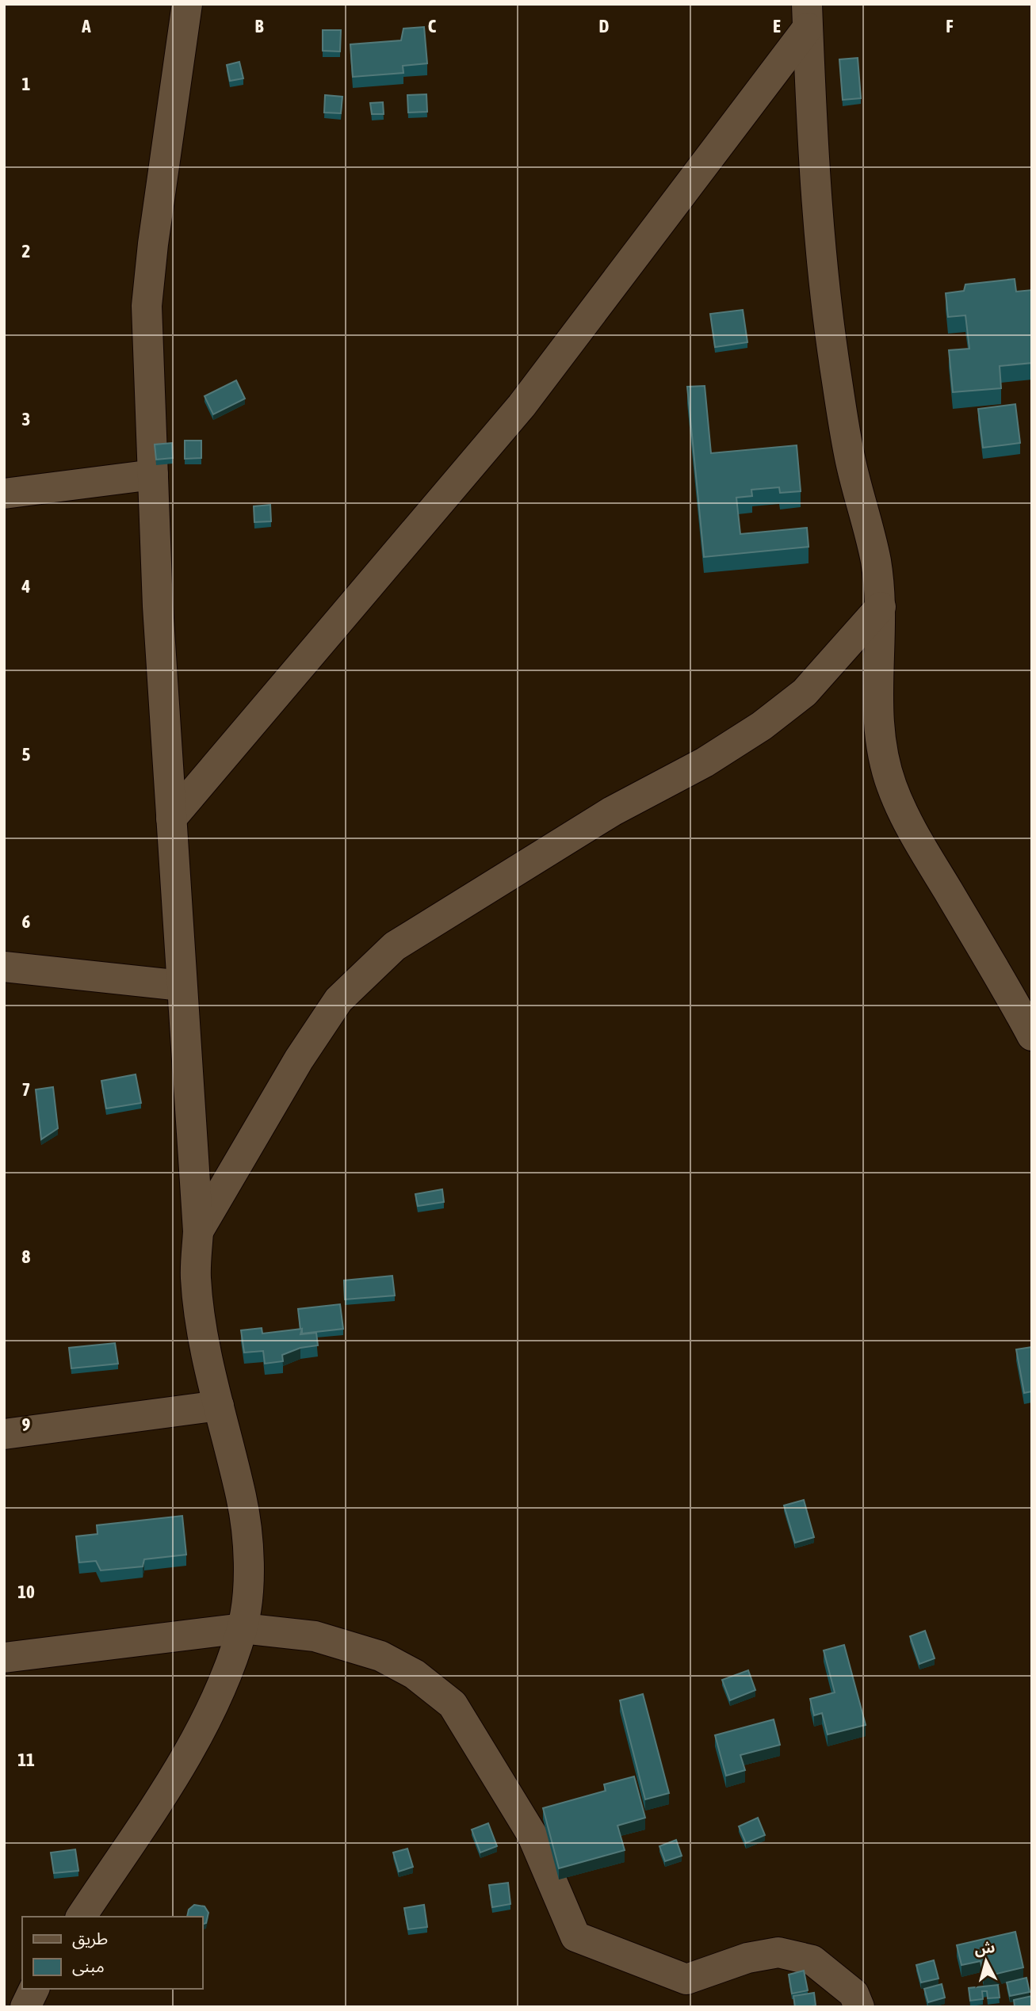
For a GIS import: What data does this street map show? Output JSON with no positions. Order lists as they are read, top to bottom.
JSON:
{
  "legend": ["طريق", "مبنى"],
  "north": "top",
  "grid": {
    "columns": [
      "A",
      "B",
      "C",
      "D",
      "E",
      "F"
    ],
    "rows": [
      "1",
      "2",
      "3",
      "4",
      "5",
      "6",
      "7",
      "8",
      "9",
      "10",
      "11"
    ]
  }
}
